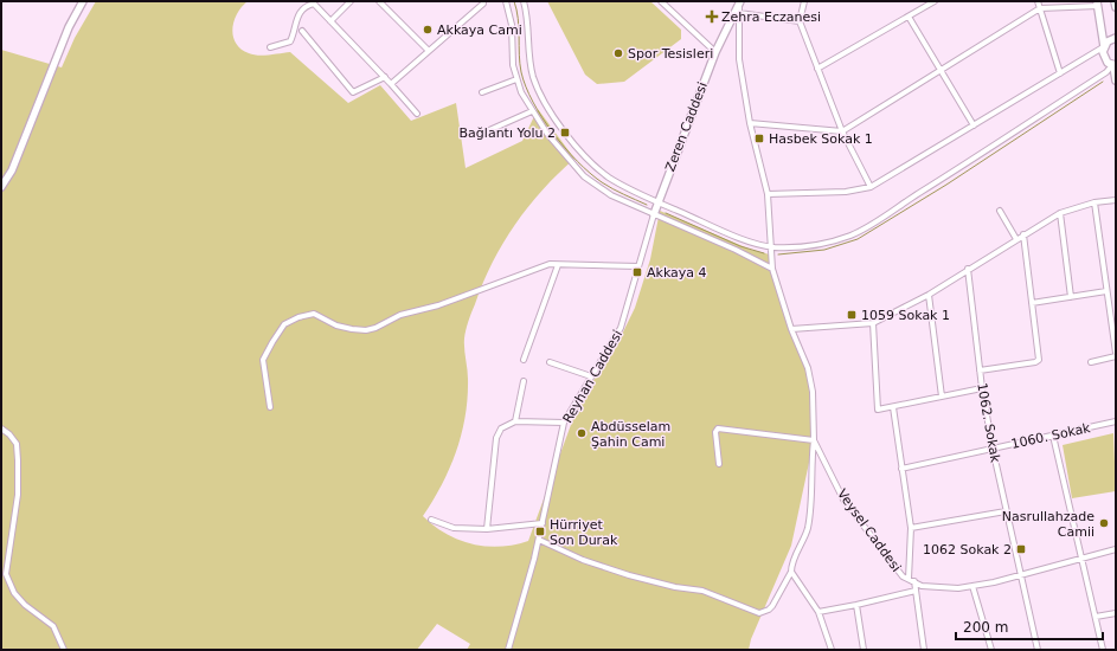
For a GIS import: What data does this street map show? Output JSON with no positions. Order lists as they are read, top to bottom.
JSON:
{
  "streets": {
    "street": [
      "Zeren Caddesi",
      "Reyhan Caddesi",
      "1062. Sokak",
      "1060. Sokak",
      "Veysel Caddesi"
    ]
  },
  "crossings": [
    ["Zeren Caddesi", "Reyhan Caddesi"],
    ["Zeren Caddesi", "Veysel Caddesi"],
    ["1062. Sokak", "1060. Sokak"],
    ["1062. Sokak", "Veysel Caddesi"]
  ],
  "places": {
    "health": ["Zehra Eczanesi"],
    "other": [
      "Akkaya Cami",
      "Spor Tesisleri",
      "Abdüsselam Şahin Cami",
      "Nasrullahzade Camii"
    ],
    "transit": [
      "Bağlantı Yolu 2",
      "Hasbek Sokak 1",
      "Akkaya 4",
      "1059 Sokak 1",
      "Hürriyet Son Durak",
      "1062 Sokak 2"
    ]
  },
  "scale_bar": "200 m"
}
